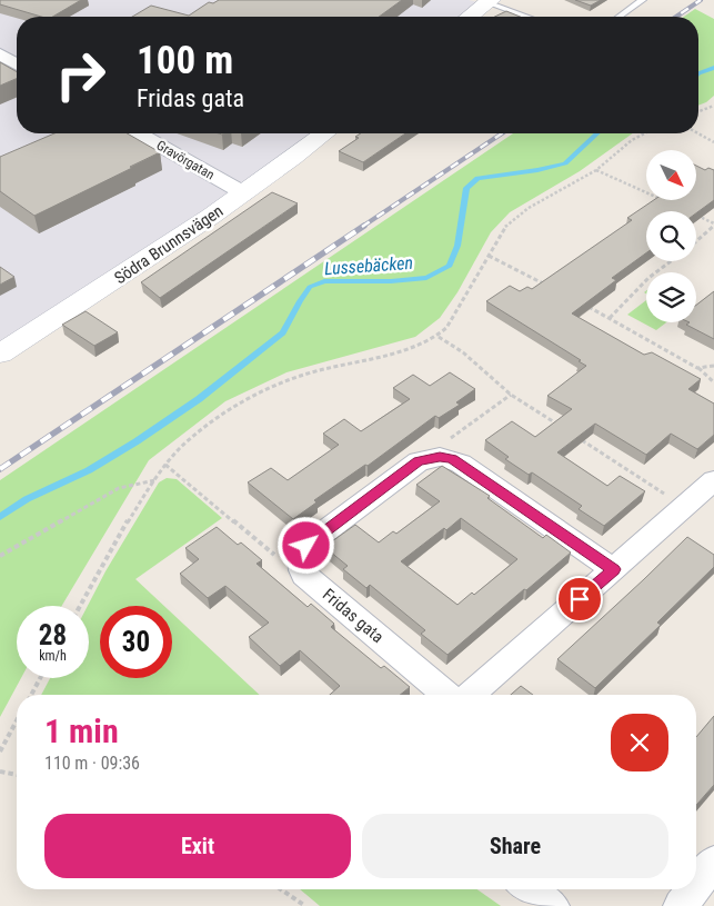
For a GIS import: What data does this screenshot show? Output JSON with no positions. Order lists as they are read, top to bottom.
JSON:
{
  "streets": {
    "street": ["Gravörgatan", "Södra Brunnsvägen", "Fridas gata"]
  },
  "crossings": [
    ["Gravörgatan", "Södra Brunnsvägen"]
  ],
  "water": ["Lussebäcken"],
  "north": "bottom right",
  "page": {
    "turn": ["100 m", "Fridas gata"],
    "speed": "28 km/h",
    "limit": "30",
    "heading": ["1 min", "110 m · 09:36"],
    "buttons": ["Exit", "Share"]
  }
}
